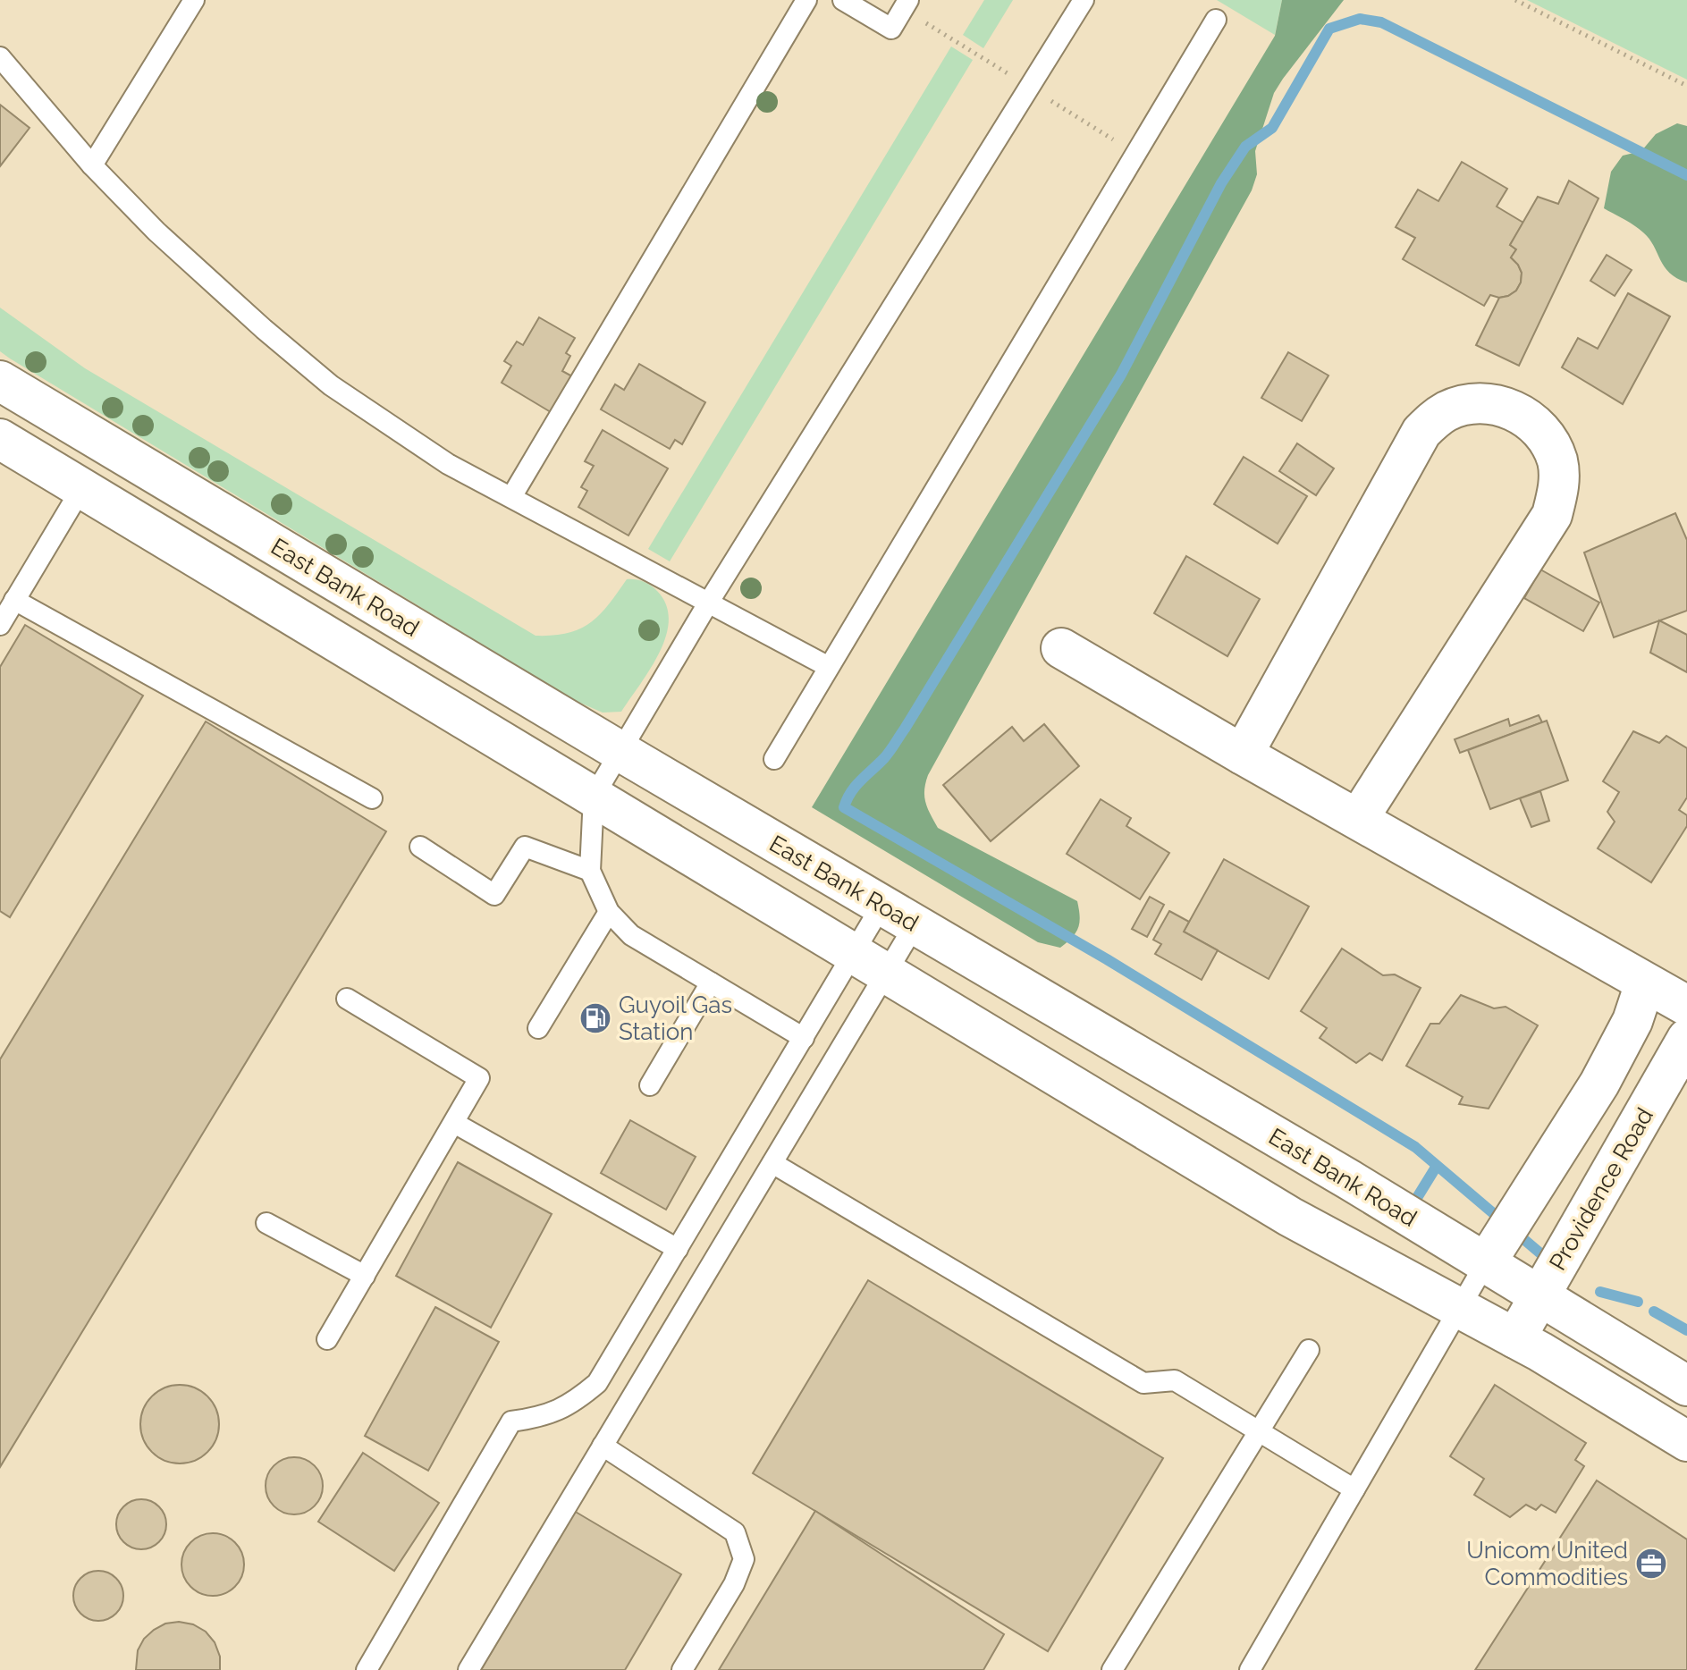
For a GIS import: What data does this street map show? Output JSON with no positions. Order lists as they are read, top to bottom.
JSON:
{
  "streets": {
    "main road": ["East Bank Road", "Providence Road"]
  },
  "crossings": [
    ["East Bank Road", "Providence Road"]
  ],
  "places": {
    "fuel station": ["Guyoil Gas Station"],
    "office": ["Unicom United Commodities"]
  }
}
